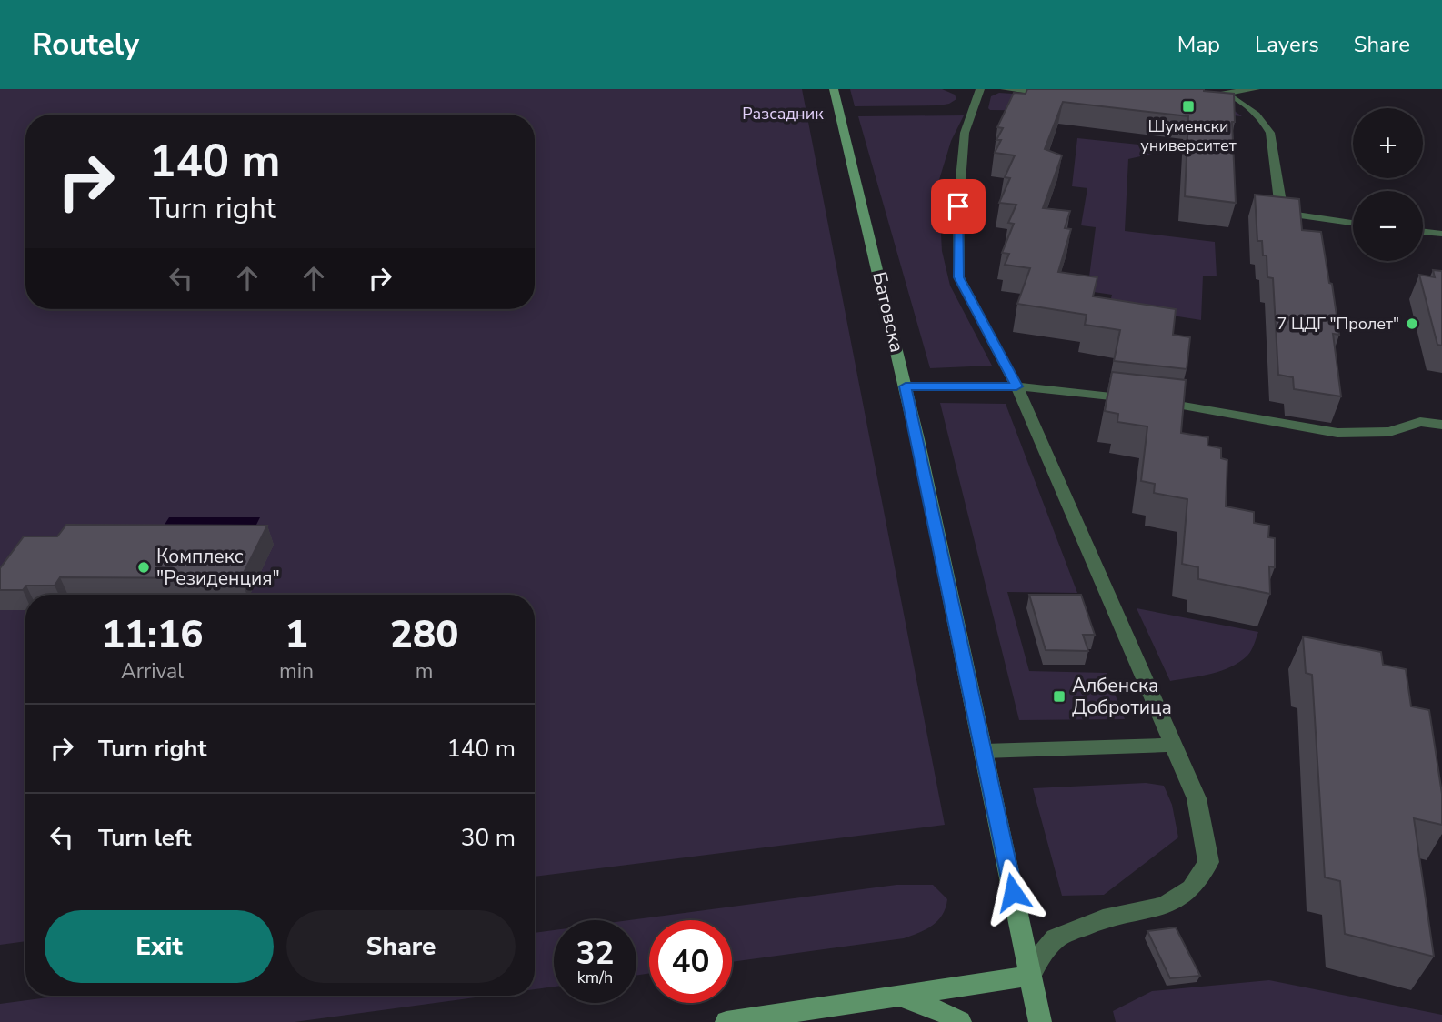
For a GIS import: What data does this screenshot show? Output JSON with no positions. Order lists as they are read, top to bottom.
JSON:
{
  "streets": {
    "street": ["Батовска"]
  },
  "parks": ["Разсадник"],
  "places": {
    "transit": ["Шуменски университет", "Албенска Добротица"],
    "other": ["7 ЦДГ \"Пролет\"", "Комплекс \"Резиденция\""]
  },
  "page": {
    "header": "Routely",
    "nav": ["Map", "Layers", "Share"],
    "map_buttons": ["+", "−"],
    "turn": ["140 m", "Turn right"],
    "eta": [
      "11:16",
      "Arrival",
      "1",
      "min",
      "280",
      "m"
    ],
    "list": [
      {
        "name": "Turn right",
        "value": "140 m"
      },
      {
        "name": "Turn left",
        "value": "30 m"
      }
    ],
    "buttons": ["Exit", "Share"],
    "speed": "32 km/h",
    "limit": "40"
  }
}
